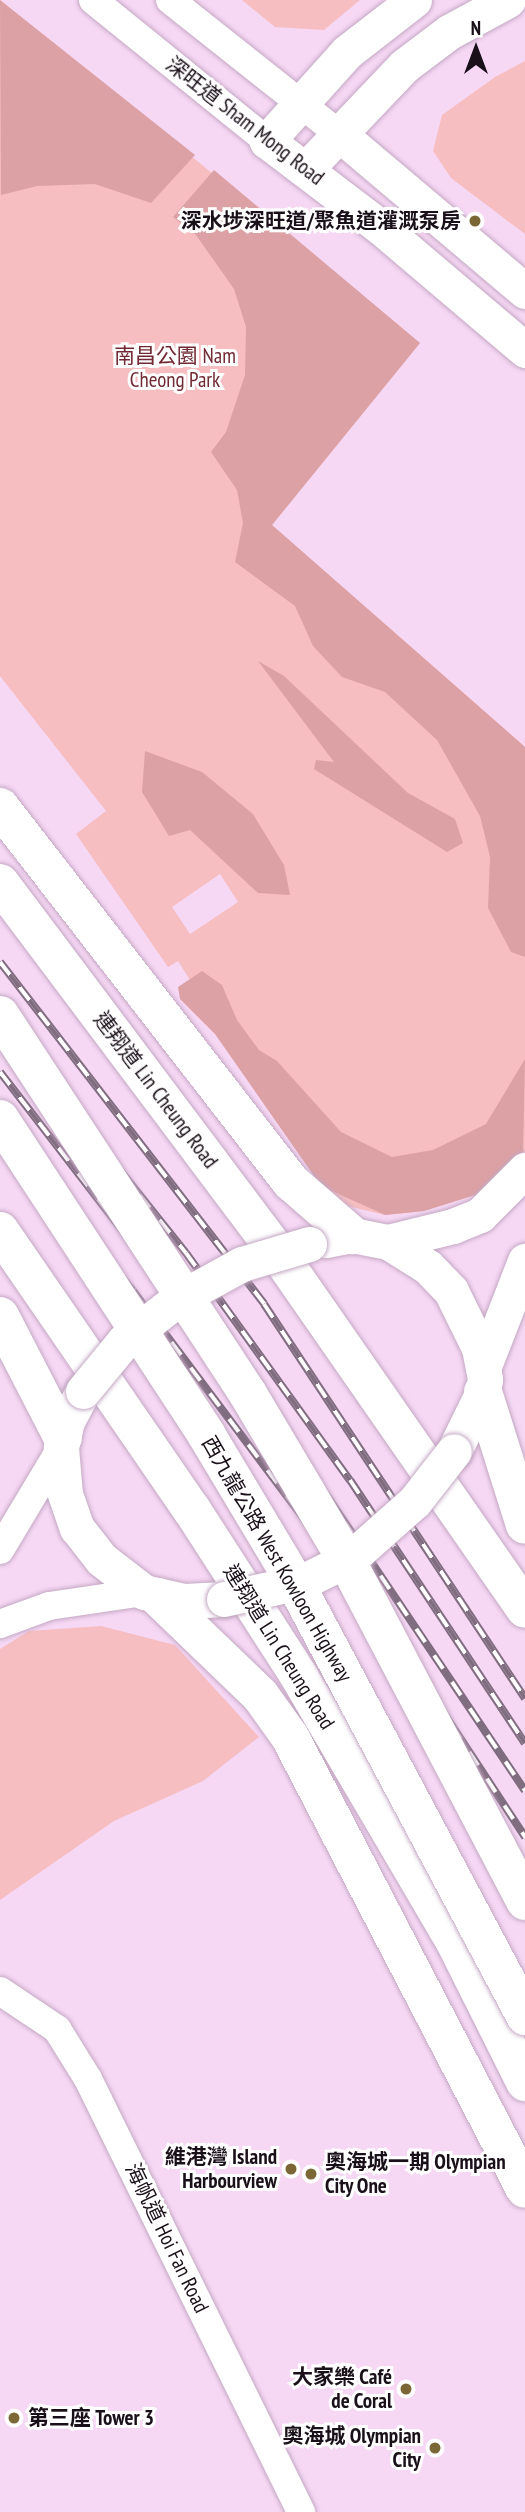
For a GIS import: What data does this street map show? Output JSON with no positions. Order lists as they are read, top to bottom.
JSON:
{
  "streets": {
    "highway": ["連翔道 Lin Cheung Road", "西九龍公路 West Kowloon Highway"],
    "main road": ["深旺道 Sham Mong Road"],
    "street": ["海帆道 Hoi Fan Road"]
  },
  "parks": ["南昌公園 Nam Cheong Park"],
  "places": [
    "深水埗深旺道/聚魚道灌溉泵房",
    "維港灣 Island Harbourview",
    "奧海城一期 Olympian City One",
    "大家樂 Café de Coral",
    "第三座 Tower 3",
    "奧海城 Olympian City"
  ],
  "north": "top"
}
